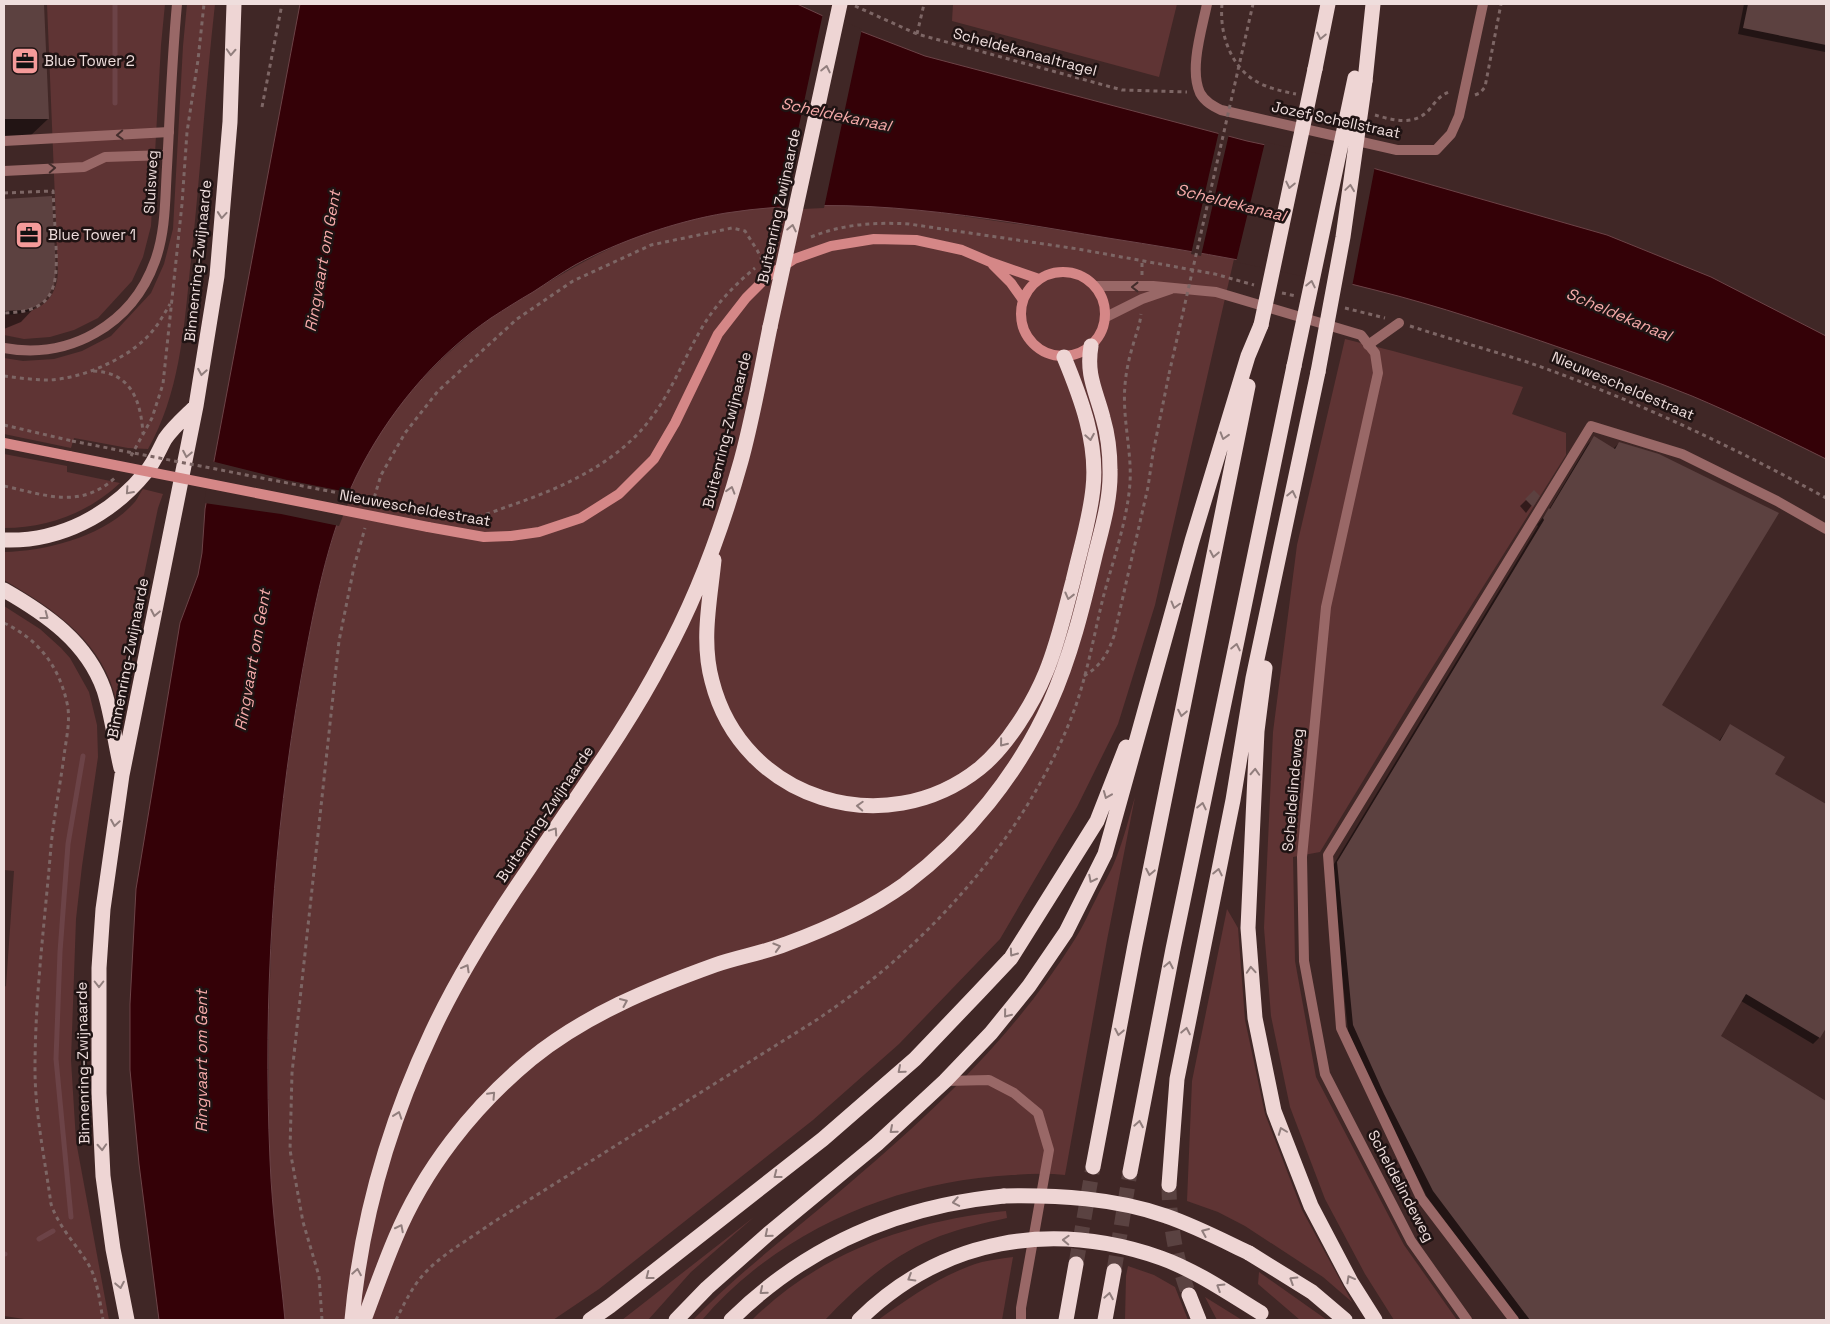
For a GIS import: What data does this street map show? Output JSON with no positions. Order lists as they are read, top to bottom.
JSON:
{
  "streets": {
    "highway": ["Buitenring Zwijnaarde", "Binnenring-Zwijnaarde", "Buitenring-Zwijnaarde"],
    "main road": ["Nieuwescheldestraat"],
    "street": ["Jozef Schellstraat", "Sluisweg", "Scheldelindeweg"],
    "path": ["Scheldekanaaltragel"]
  },
  "crossings": [
    ["Scheldekanaaltragel", "Jozef Schellstraat"],
    ["Buitenring Zwijnaarde", "Buitenring-Zwijnaarde"]
  ],
  "one_way": ["Buitenring Zwijnaarde", "Binnenring-Zwijnaarde", "Buitenring-Zwijnaarde"],
  "water": ["Scheldekanaal", "Ringvaart om Gent"],
  "places": {
    "office": ["Blue Tower 2", "Blue Tower 1"]
  }
}
